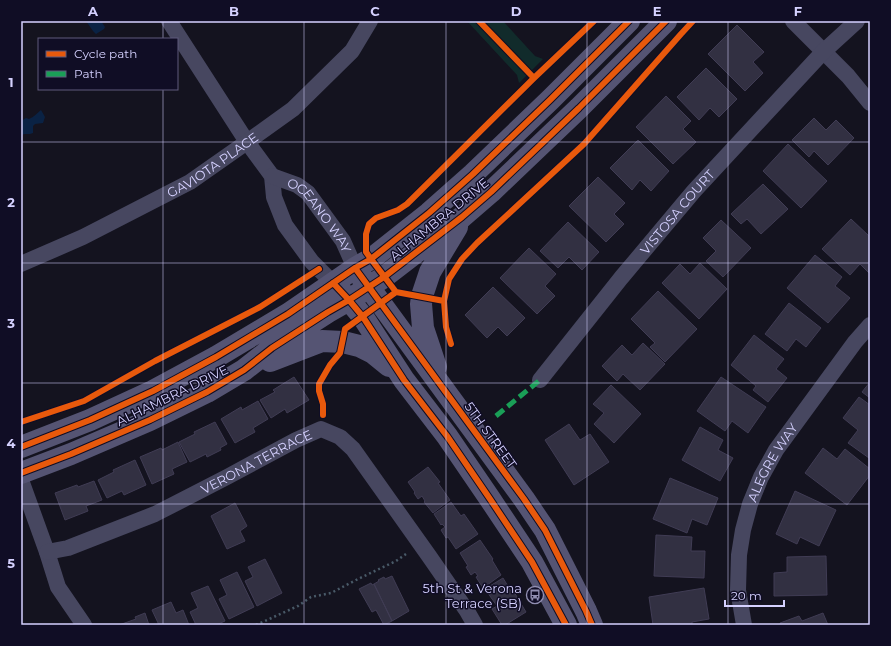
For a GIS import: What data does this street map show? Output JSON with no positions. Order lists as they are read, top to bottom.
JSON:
{
  "streets": {
    "main road": ["ALHAMBRA DRIVE", "5TH STREET"],
    "street": [
      "GAVIOTA PLACE",
      "VISTOSA COURT",
      "OCEANO WAY",
      "VERONA TERRACE",
      "ALEGRE WAY"
    ]
  },
  "crossings": [
    ["GAVIOTA PLACE", "OCEANO WAY"],
    ["OCEANO WAY", "ALHAMBRA DRIVE"],
    ["OCEANO WAY", "5TH STREET"],
    ["ALHAMBRA DRIVE", "5TH STREET"]
  ],
  "places": {
    "bus stop": ["5th St & Verona Terrace (SB)"]
  },
  "legend": ["Cycle path", "Path"],
  "scale_bar": "20 m",
  "grid": {
    "columns": [
      "A",
      "B",
      "C",
      "D",
      "E",
      "F"
    ],
    "rows": [
      "1",
      "2",
      "3",
      "4",
      "5"
    ]
  }
}
